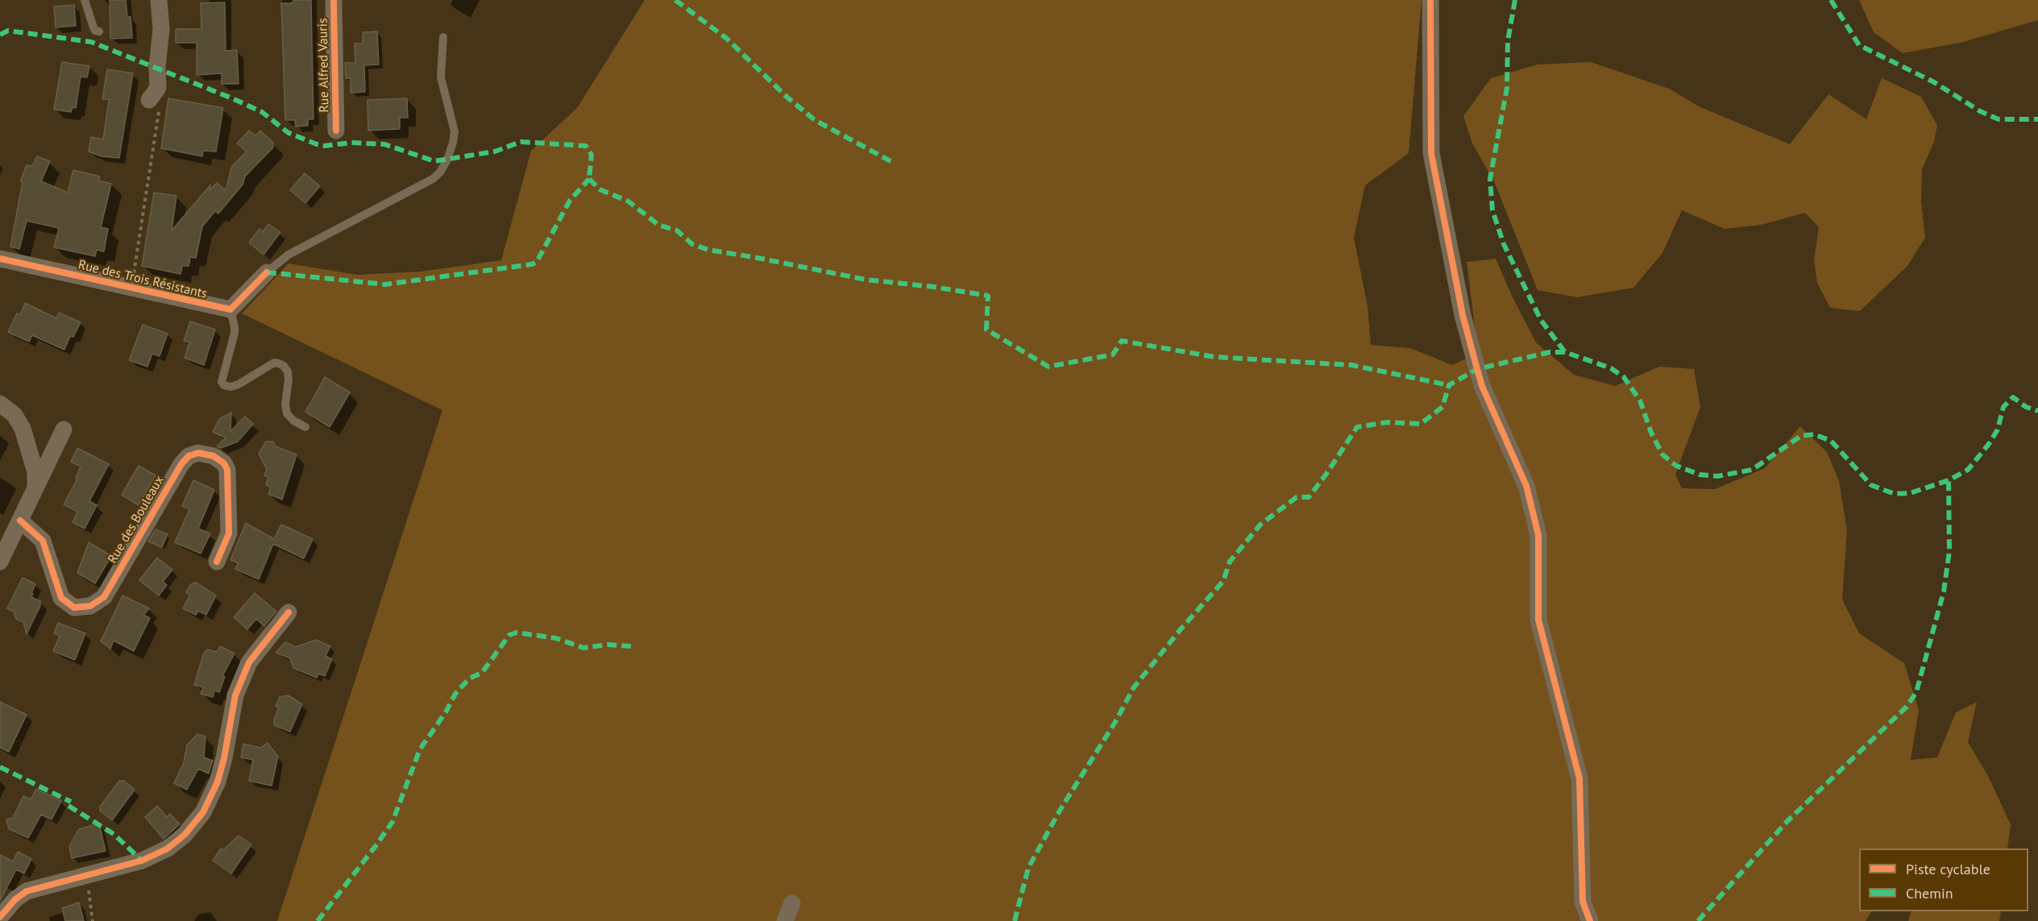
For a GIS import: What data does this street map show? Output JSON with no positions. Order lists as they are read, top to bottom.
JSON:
{
  "streets": {
    "street": ["Rue Alfred Vauris", "Rue des Trois Résistants", "Rue des Bouleaux"]
  },
  "legend": ["Piste cyclable", "Chemin"]
}
